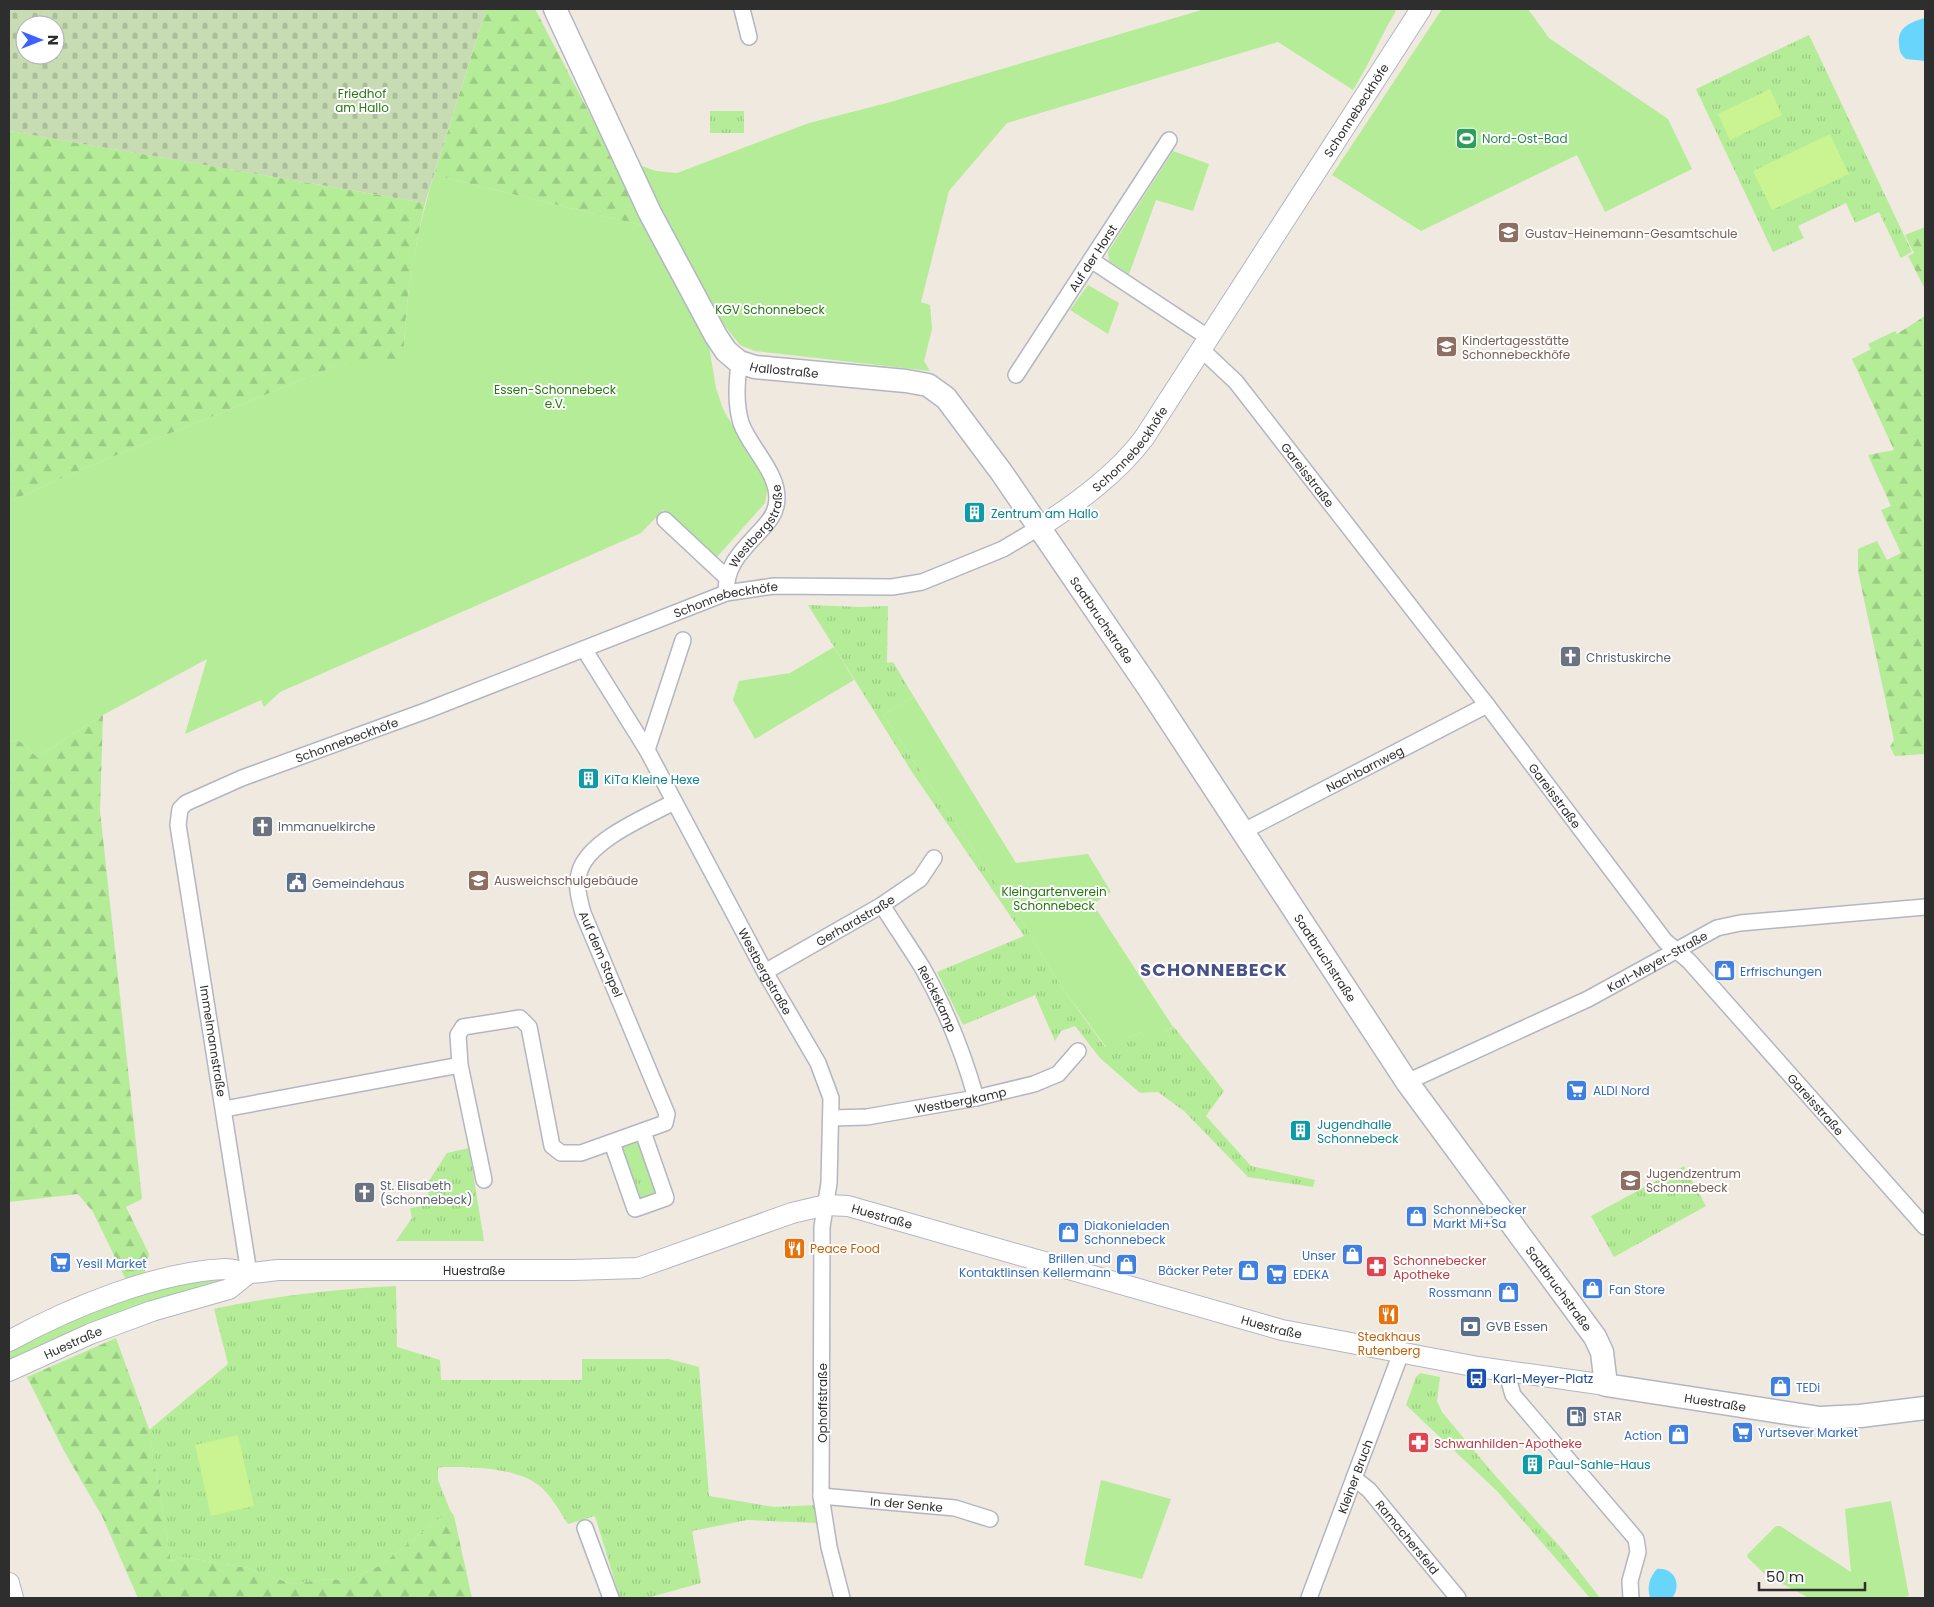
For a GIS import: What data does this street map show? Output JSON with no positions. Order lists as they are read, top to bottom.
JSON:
{
  "streets": {
    "main road": ["Hallostraße", "Saatbruchstraße", "Huestraße"],
    "street": [
      "Schonnebeckhöfe",
      "Auf der Horst",
      "Gareisstraße",
      "Westbergstraße",
      "Nachbarnweg",
      "Gerhardstraße",
      "Auf dem Stapel",
      "Karl-Meyer-Straße",
      "Reickskamp",
      "Immelmannstraße",
      "Westbergkamp",
      "Ophoffstraße",
      "Kleiner Bruch",
      "In der Senke",
      "Ramachersfeld"
    ]
  },
  "crossings": [
    ["Schonnebeckhöfe", "Hallostraße"],
    ["Schonnebeckhöfe", "Gareisstraße"],
    ["Schonnebeckhöfe", "Westbergstraße"],
    ["Schonnebeckhöfe", "Saatbruchstraße"],
    ["Schonnebeckhöfe", "Immelmannstraße"],
    ["Hallostraße", "Westbergstraße"],
    ["Hallostraße", "Saatbruchstraße"],
    ["Gareisstraße", "Nachbarnweg"],
    ["Gareisstraße", "Karl-Meyer-Straße"],
    ["Westbergstraße", "Gerhardstraße"],
    ["Westbergstraße", "Auf dem Stapel"],
    ["Westbergstraße", "Westbergkamp"],
    ["Westbergstraße", "Huestraße"],
    ["Westbergstraße", "Ophoffstraße"],
    ["Saatbruchstraße", "Nachbarnweg"],
    ["Saatbruchstraße", "Karl-Meyer-Straße"],
    ["Saatbruchstraße", "Huestraße"],
    ["Gerhardstraße", "Reickskamp"],
    ["Reickskamp", "Westbergkamp"],
    ["Immelmannstraße", "Huestraße"],
    ["Huestraße", "Ophoffstraße"],
    ["Huestraße", "Kleiner Bruch"],
    ["Ophoffstraße", "In der Senke"],
    ["Kleiner Bruch", "Ramachersfeld"]
  ],
  "districts": ["SCHONNEBECK"],
  "parks": [
    "Friedhof am Hallo",
    "KGV Schonnebeck",
    "Essen-Schonnebeck e.V.",
    "Kleingartenverein Schonnebeck"
  ],
  "places": {
    "sports": ["Nord-Ost-Bad"],
    "school or university": [
      "Gustav-Heinemann-Gesamtschule",
      "Kindertagesstätte Schonnebeckhöfe",
      "Ausweichschulgebäude",
      "Jugendzentrum Schonnebeck"
    ],
    "building": [
      "Zentrum am Hallo",
      "KiTa Kleine Hexe",
      "Jugendhalle Schonnebeck",
      "Paul-Sahle-Haus"
    ],
    "church": ["Christuskirche", "Immanuelkirche", "St. Elisabeth (Schonnebeck)"],
    "public building": ["Gemeindehaus"],
    "shop": [
      "Erfrischungen",
      "Schonnebecker Markt Mi+Sa",
      "Diakonieladen Schonnebeck",
      "Unser",
      "Brillen und Kontaktlinsen Kellermann",
      "Bäcker Peter",
      "Fan Store",
      "Rossmann",
      "TEDi",
      "Action"
    ],
    "supermarket": [
      "ALDI Nord",
      "Yesil Market",
      "EDEKA",
      "Yurtsever Market"
    ],
    "restaurant": ["Peace Food", "Steakhaus Rutenberg"],
    "pharmacy": ["Schonnebecker Apotheke", "Schwanhilden-Apotheke"],
    "bank": ["GVB Essen"],
    "bus stop": ["Karl-Meyer-Platz"],
    "fuel station": ["STAR"]
  },
  "scale_bar": "50 m",
  "north": "right"
}
